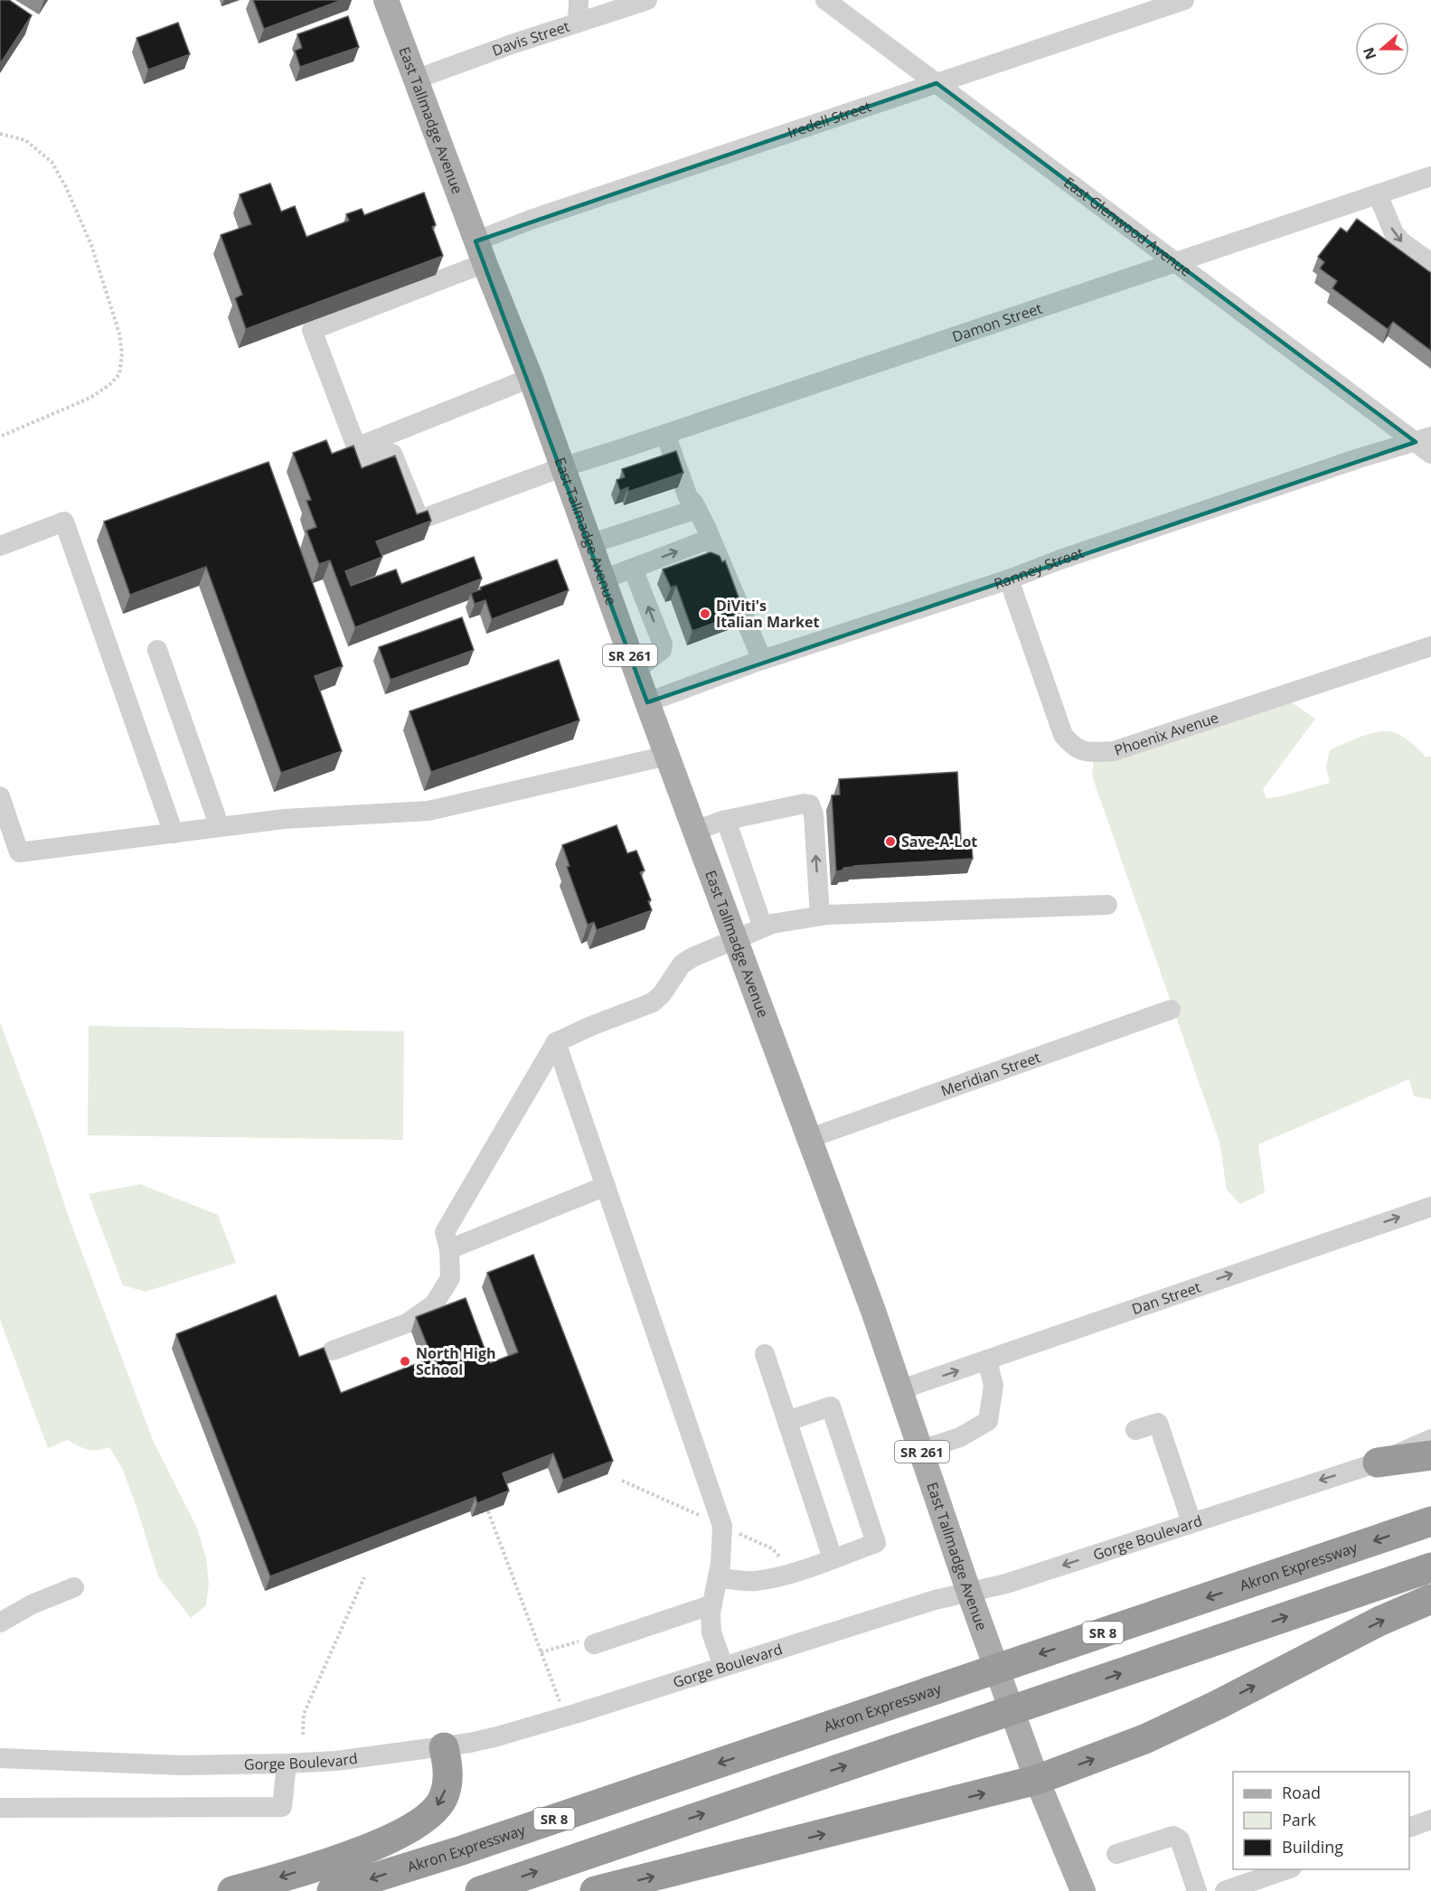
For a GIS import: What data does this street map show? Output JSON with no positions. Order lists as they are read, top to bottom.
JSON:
{
  "streets": {
    "highway": ["Akron Expressway", "SR 8"],
    "main road": ["East Tallmadge Avenue", "SR 261"],
    "street": [
      "Davis Street",
      "Iredell Street",
      "East Glenwood Avenue",
      "Damon Street",
      "Ranney Street",
      "Phoenix Avenue",
      "Meridian Street",
      "Dan Street",
      "Gorge Boulevard"
    ]
  },
  "crossings": [
    ["Davis Street", "East Tallmadge Avenue"],
    ["Iredell Street", "East Tallmadge Avenue"],
    ["Iredell Street", "East Glenwood Avenue"],
    ["Iredell Street", "Damon Street"],
    ["East Tallmadge Avenue", "Damon Street"],
    ["East Tallmadge Avenue", "Ranney Street"],
    ["East Tallmadge Avenue", "Meridian Street"],
    ["East Tallmadge Avenue", "Dan Street"],
    ["East Tallmadge Avenue", "Gorge Boulevard"],
    ["East Glenwood Avenue", "Damon Street"],
    ["East Glenwood Avenue", "Ranney Street"],
    ["Ranney Street", "Phoenix Avenue"]
  ],
  "one_way": ["Dan Street"],
  "places": ["DiViti's Italian Market", "Save-A-Lot", "North High School"],
  "legend": ["Road", "Park", "Building"],
  "north": "left"
}
